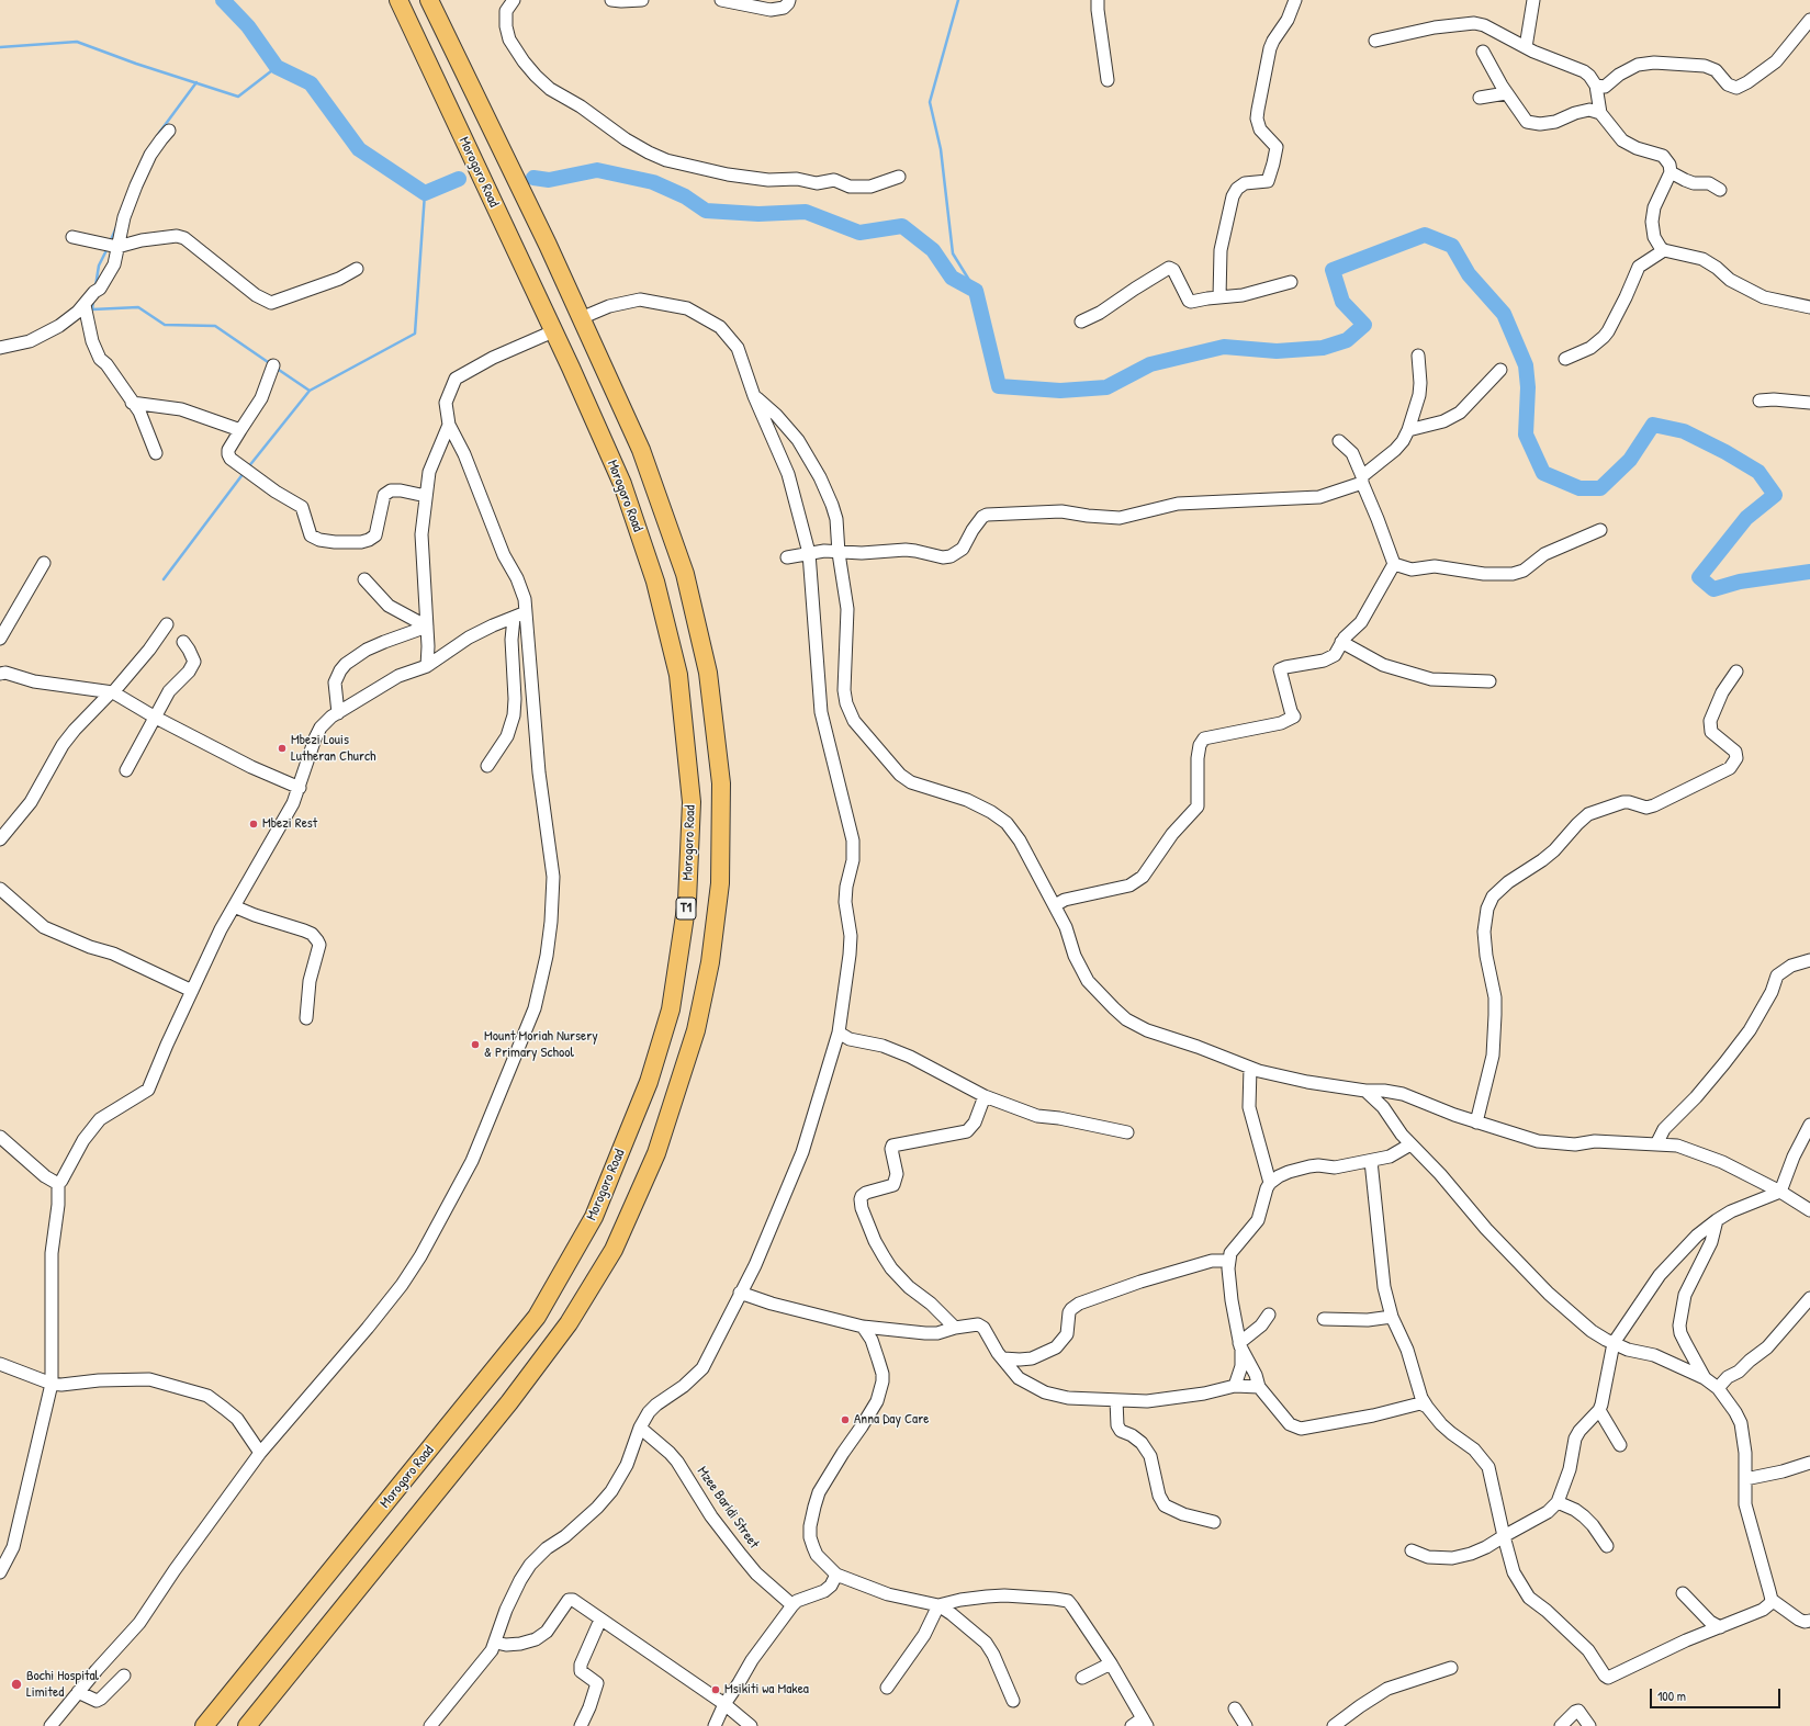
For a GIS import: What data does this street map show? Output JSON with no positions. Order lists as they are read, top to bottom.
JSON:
{
  "streets": {
    "highway": ["Morogoro Road", "T1"],
    "street": ["Mzee Baridi Street"]
  },
  "places": [
    "Mbezi Louis Lutheran Church",
    "Mbezi Rest",
    "Mount Moriah Nursery & Primary School",
    "Anna Day Care",
    "Bochi Hospital Limited",
    "Msikiti wa Makea"
  ],
  "scale_bar": "100 m"
}
